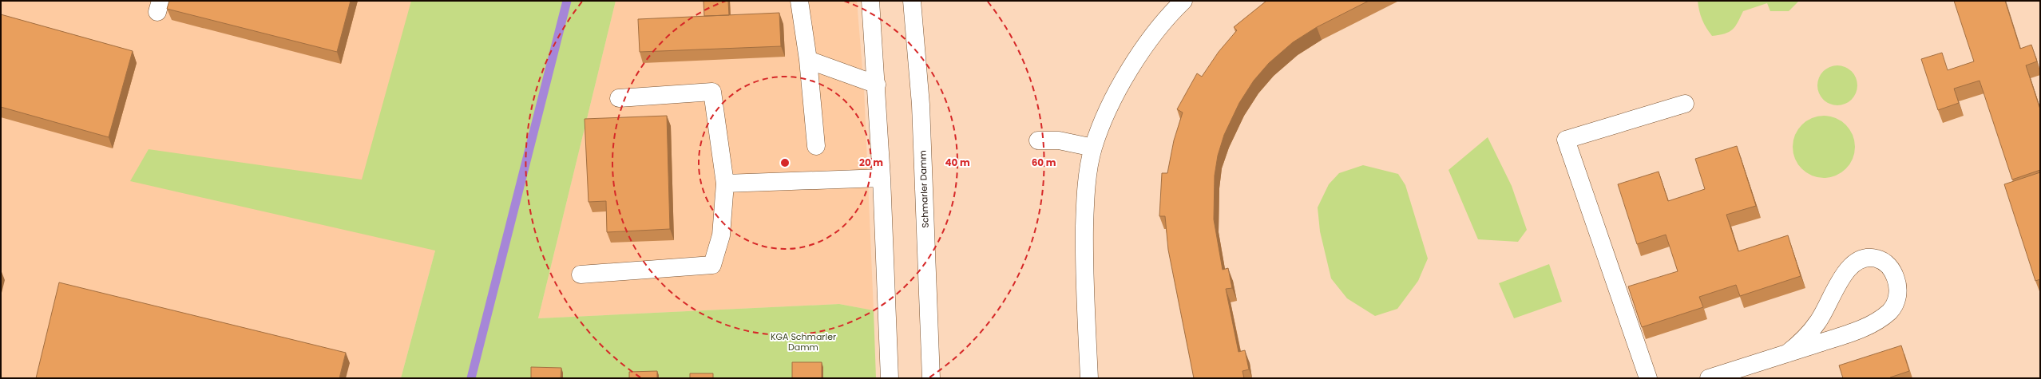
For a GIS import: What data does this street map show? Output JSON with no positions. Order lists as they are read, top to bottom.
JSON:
{
  "streets": {
    "street": ["Schmarler Damm"]
  },
  "parks": ["KGA Schmarler Damm"],
  "rings": ["20 m", "40 m", "60 m"]
}
